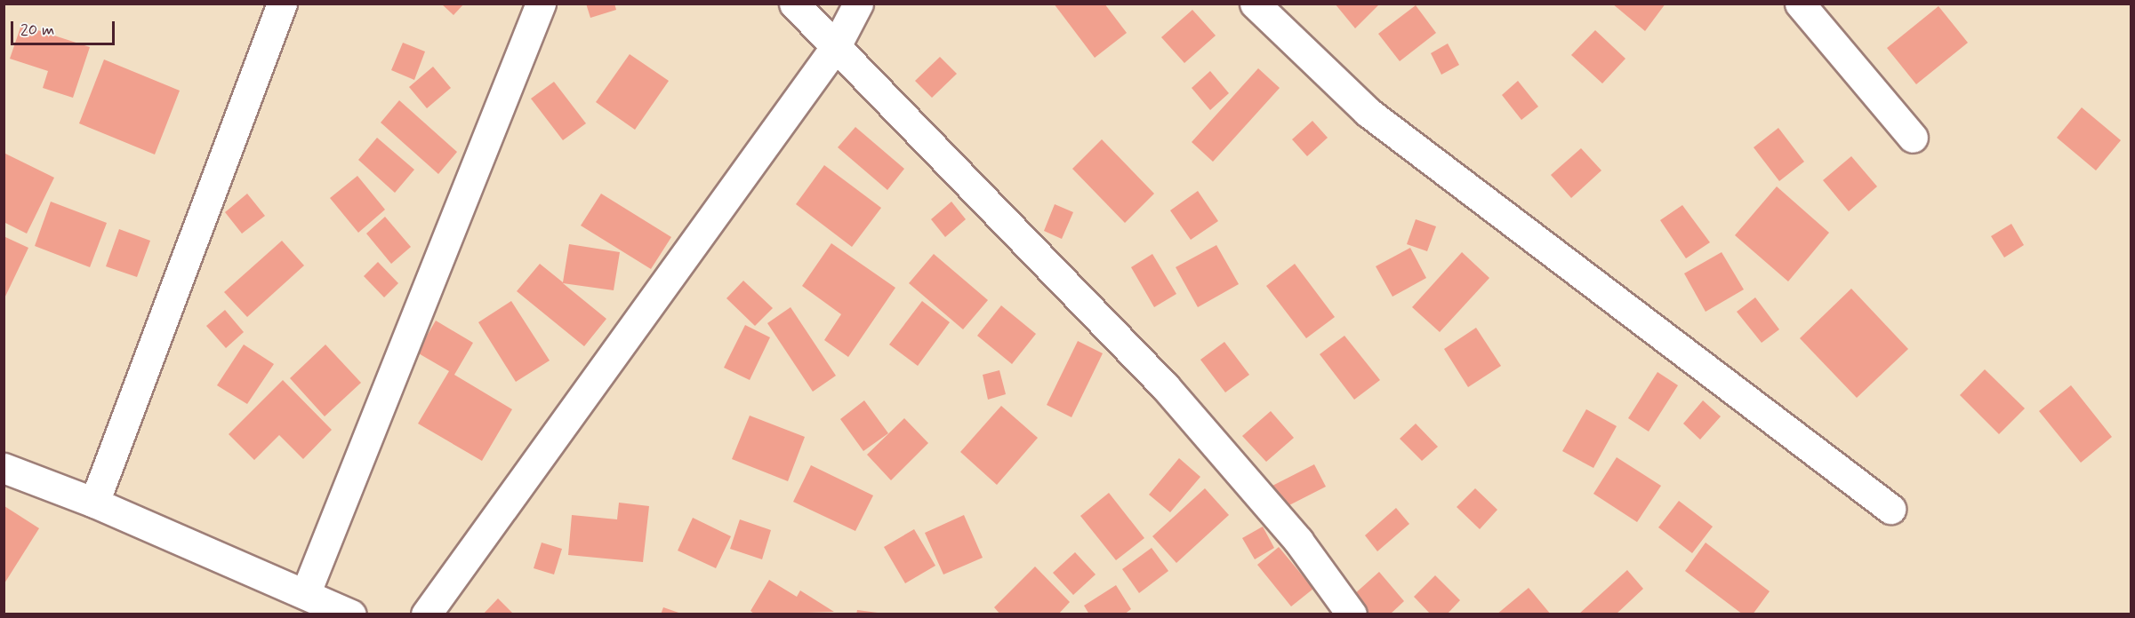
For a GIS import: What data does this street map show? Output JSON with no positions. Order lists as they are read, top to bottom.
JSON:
{
  "scale_bar": "20 m"
}
